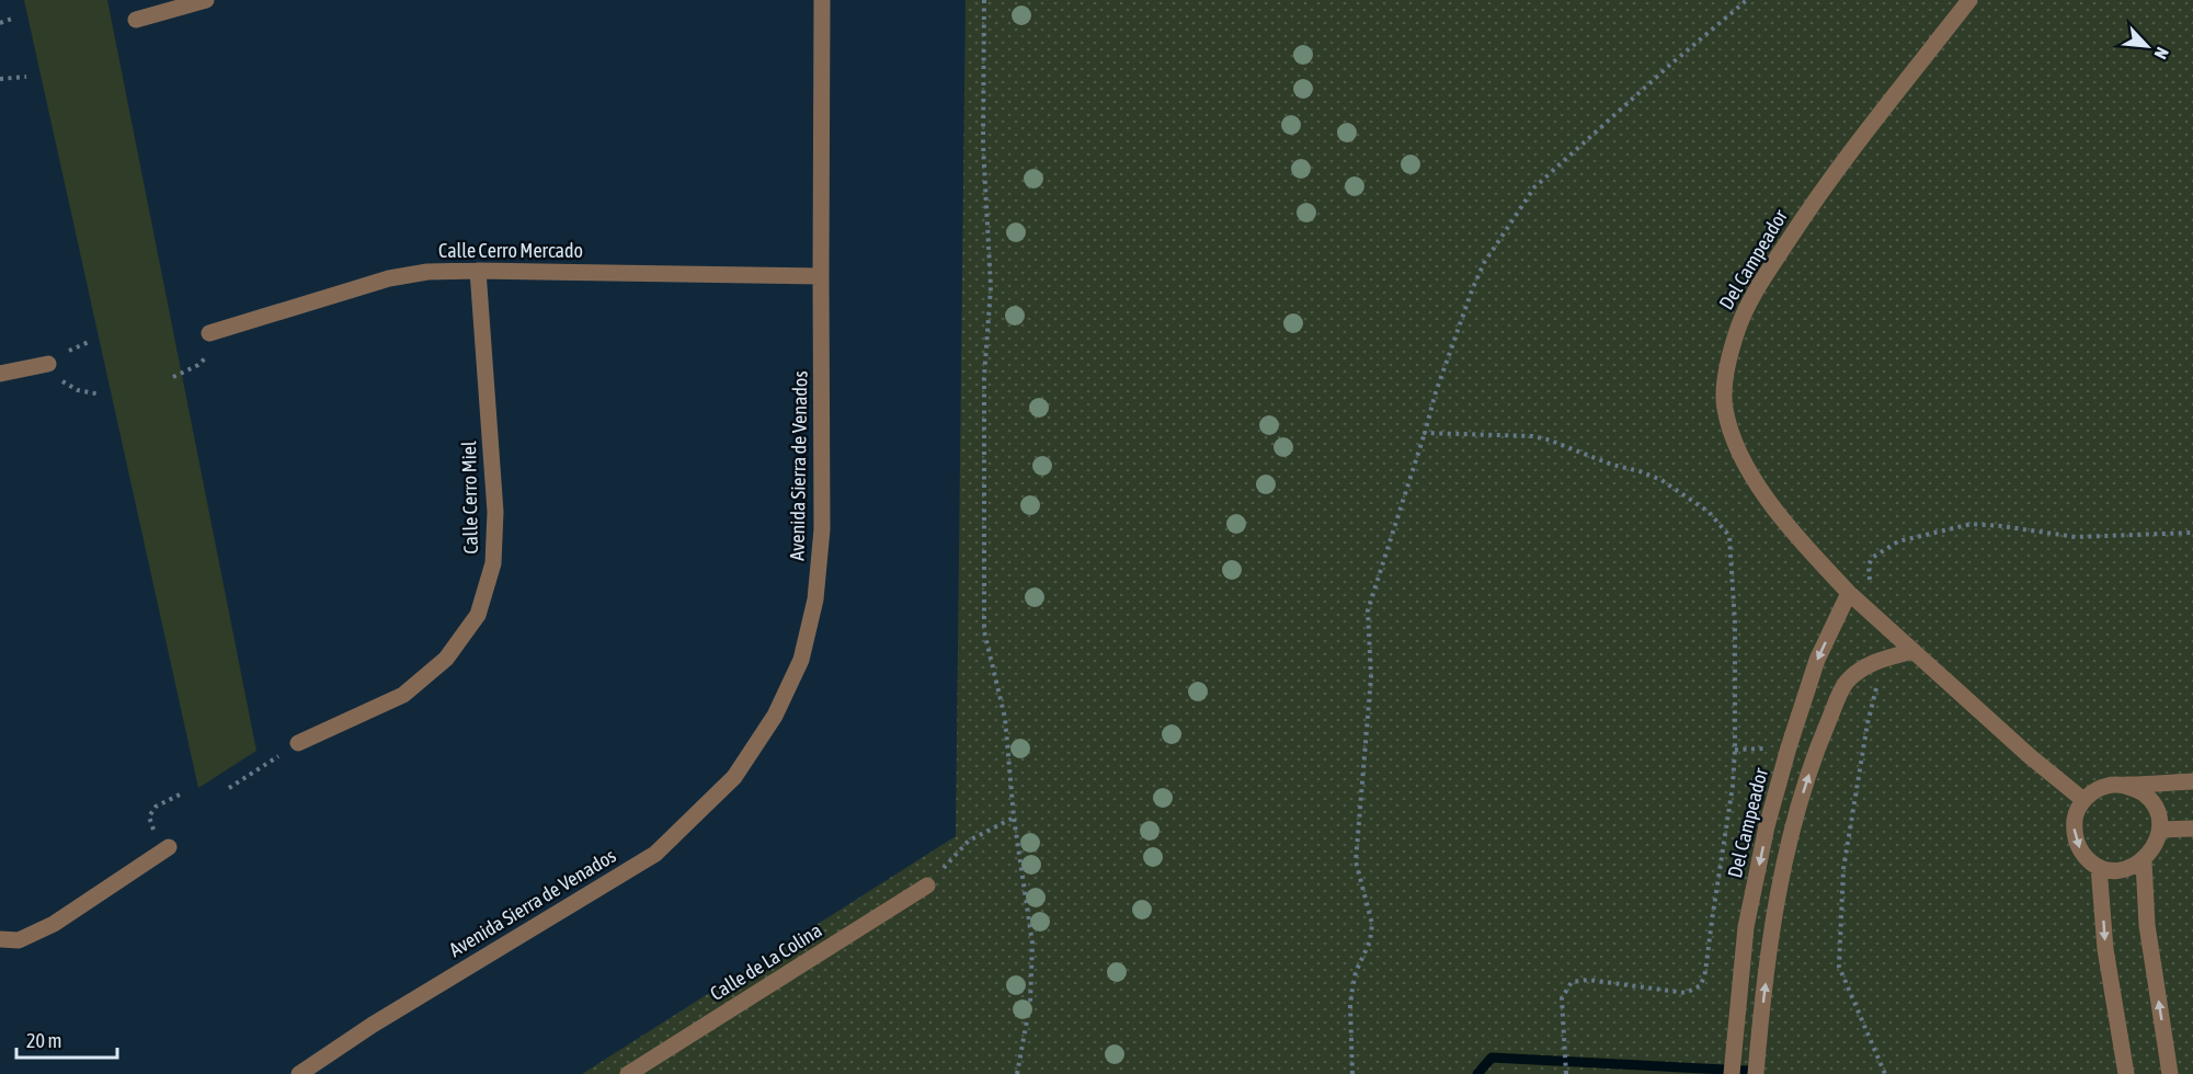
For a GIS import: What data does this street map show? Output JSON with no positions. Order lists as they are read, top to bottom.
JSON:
{
  "streets": {
    "street": [
      "Calle Cerro Mercado",
      "Del Campeador",
      "Avenida Sierra de Venados",
      "Calle Cerro Miel",
      "Calle de La Colina"
    ]
  },
  "crossings": [
    ["Calle Cerro Mercado", "Avenida Sierra de Venados"],
    ["Calle Cerro Mercado", "Calle Cerro Miel"]
  ],
  "scale_bar": "20 m",
  "north": "bottom right"
}
